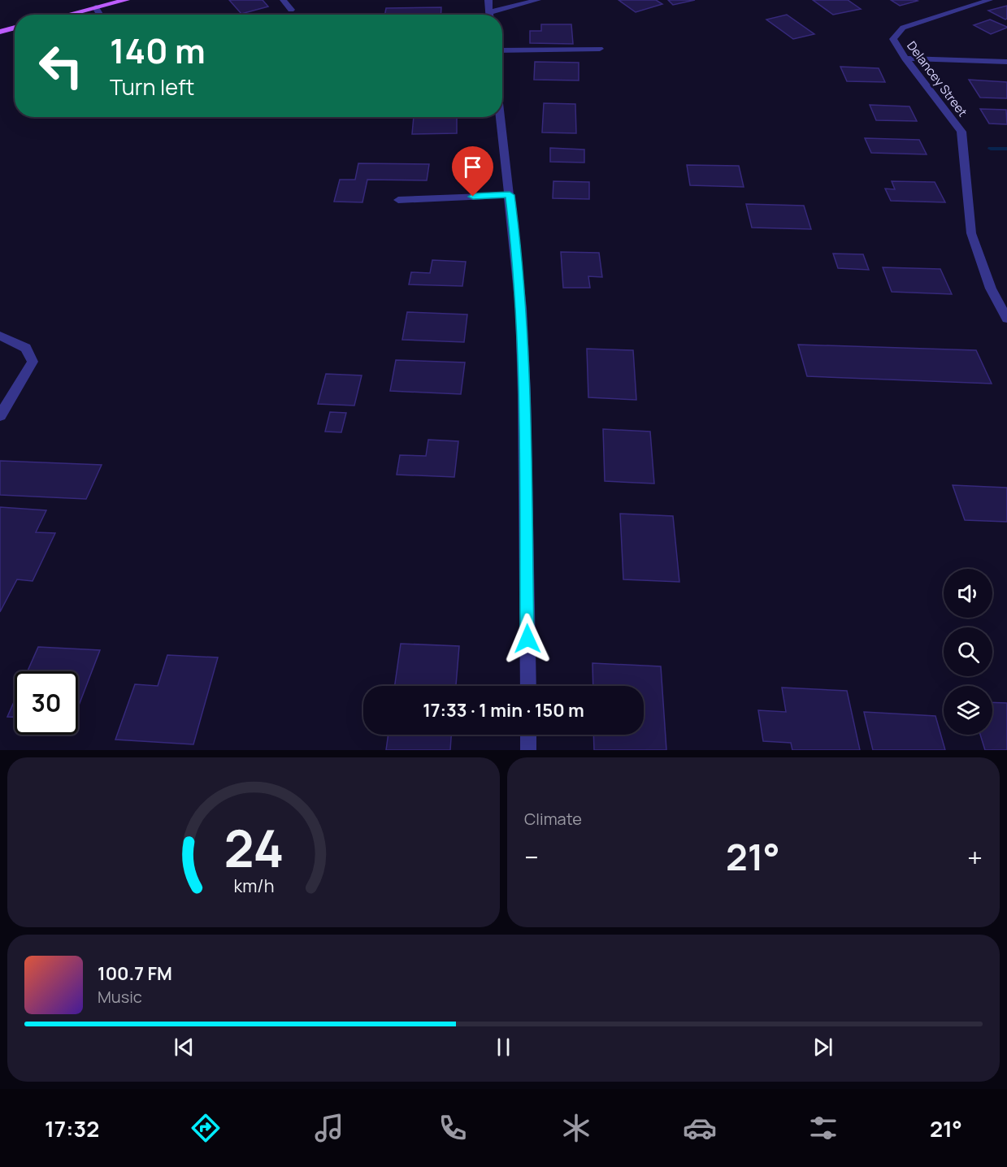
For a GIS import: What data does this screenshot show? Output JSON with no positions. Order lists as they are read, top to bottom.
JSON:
{
  "streets": {
    "street": ["Delancey Street"]
  },
  "page": {
    "turn": ["140 m", "Turn left"],
    "limit": "30",
    "trip": "17:33 · 1 min · 150 m",
    "tile": "Climate",
    "heat": ["−", "21°", "+"],
    "song": ["100.7 FM", "Music"],
    "tabs": ["17:32", "21°"],
    "gauge": ["24", "km/h"]
  }
}
